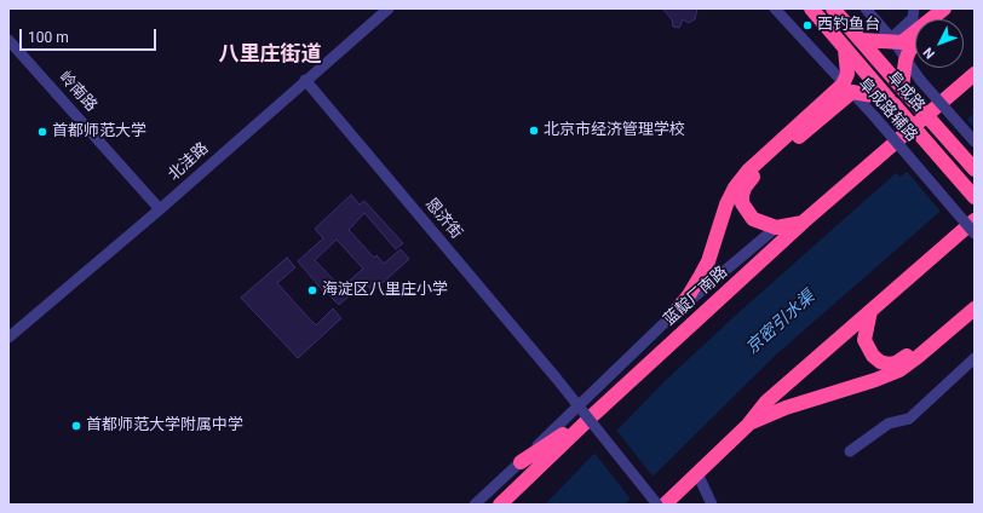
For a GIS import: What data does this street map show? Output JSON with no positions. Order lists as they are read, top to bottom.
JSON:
{
  "streets": {
    "highway": ["阜成路", "蓝靛厂南路"],
    "street": [
      "岭南路",
      "阜成路辅路",
      "北洼路",
      "恩济街"
    ]
  },
  "crossings": [
    ["岭南路", "北洼路"],
    ["北洼路", "恩济街"]
  ],
  "districts": ["八里庄街道"],
  "water": ["京密引水渠"],
  "places": [
    "西钓鱼台",
    "北京市经济管理学校",
    "首都师范大学",
    "海淀区八里庄小学",
    "首都师范大学附属中学"
  ],
  "scale_bar": "100 m",
  "north": "bottom left"
}
